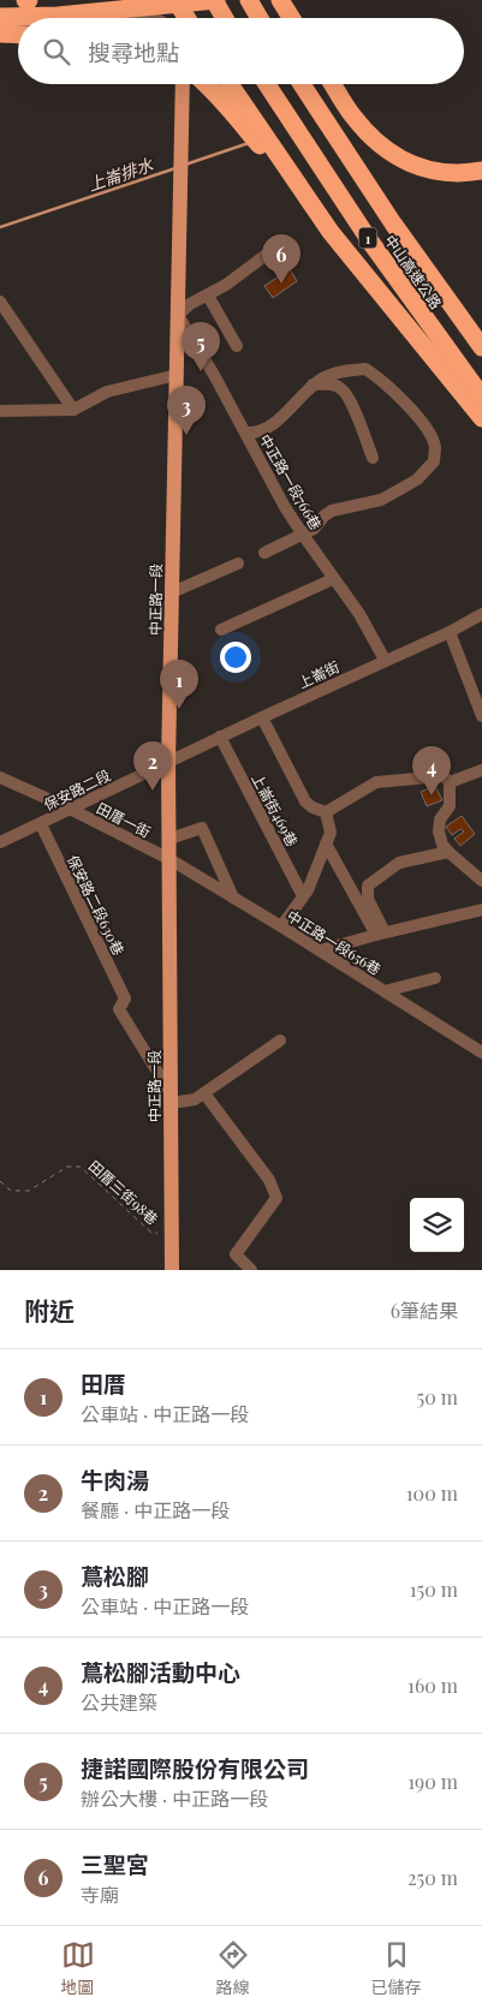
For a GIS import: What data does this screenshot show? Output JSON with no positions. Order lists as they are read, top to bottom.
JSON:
{
  "streets": {
    "highway": ["1", "中山高速公路"],
    "main road": ["中正路一段"],
    "street": [
      "中正路一段766巷",
      "上崙街",
      "保安路二段",
      "上崙街469巷",
      "田厝一街",
      "保安路二段630巷",
      "中正路一段656巷"
    ],
    "path": ["田厝三街98巷"]
  },
  "crossings": [
    ["中正路一段766巷", "中正路一段"],
    ["中正路一段766巷", "上崙街"],
    ["中正路一段", "上崙街"],
    ["中正路一段", "保安路二段"],
    ["中正路一段", "田厝一街"],
    ["中正路一段", "保安路二段630巷"],
    ["中正路一段", "中正路一段656巷"],
    ["中正路一段", "田厝三街98巷"],
    ["上崙街", "保安路二段"],
    ["上崙街", "上崙街469巷"],
    ["保安路二段", "田厝一街"],
    ["保安路二段", "保安路二段630巷"],
    ["田厝一街", "中正路一段656巷"]
  ],
  "water": ["上崙排水"],
  "page": {
    "search": "搜尋地點",
    "pins": [
      "6",
      "5",
      "3",
      "1",
      "2",
      "4"
    ],
    "heading": ["附近", "6筆結果"],
    "list": [
      {
        "mark": "1",
        "name": "田厝",
        "note": "公車站 · 中正路一段",
        "value": "50 m"
      },
      {
        "mark": "2",
        "name": "牛肉湯",
        "note": "餐廳 · 中正路一段",
        "value": "100 m"
      },
      {
        "mark": "3",
        "name": "蔦松腳",
        "note": "公車站 · 中正路一段",
        "value": "150 m"
      },
      {
        "mark": "4",
        "name": "蔦松腳活動中心",
        "note": "公共建築",
        "value": "160 m"
      },
      {
        "mark": "5",
        "name": "捷諾國際股份有限公司",
        "note": "辦公大樓 · 中正路一段",
        "value": "190 m"
      },
      {
        "mark": "6",
        "name": "三聖宮",
        "note": "寺廟",
        "value": "250 m"
      }
    ],
    "nav": ["地圖", "路線", "已儲存"]
  }
}
